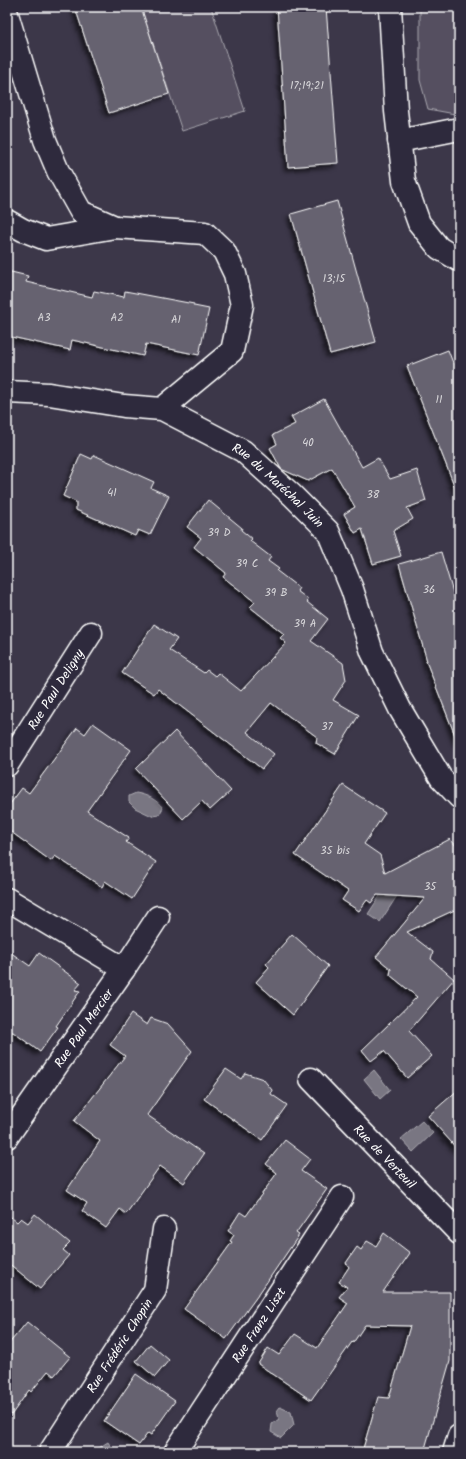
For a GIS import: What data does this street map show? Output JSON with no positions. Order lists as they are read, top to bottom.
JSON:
{
  "streets": {
    "street": [
      "Rue du Maréchal Juin",
      "Rue Paul Deligny",
      "Rue Paul Mercier",
      "Rue de Verteuil",
      "Rue Franz Liszt",
      "Rue Frédéric Chopin"
    ]
  },
  "house_numbers": [
    "17;19;21",
    "13;15",
    "A3",
    "A2",
    "A1",
    "11",
    "40",
    "41",
    "38",
    "39 D",
    "39 C",
    "36",
    "39 B",
    "39 A",
    "37",
    "35 bis",
    "35"
  ]
}
